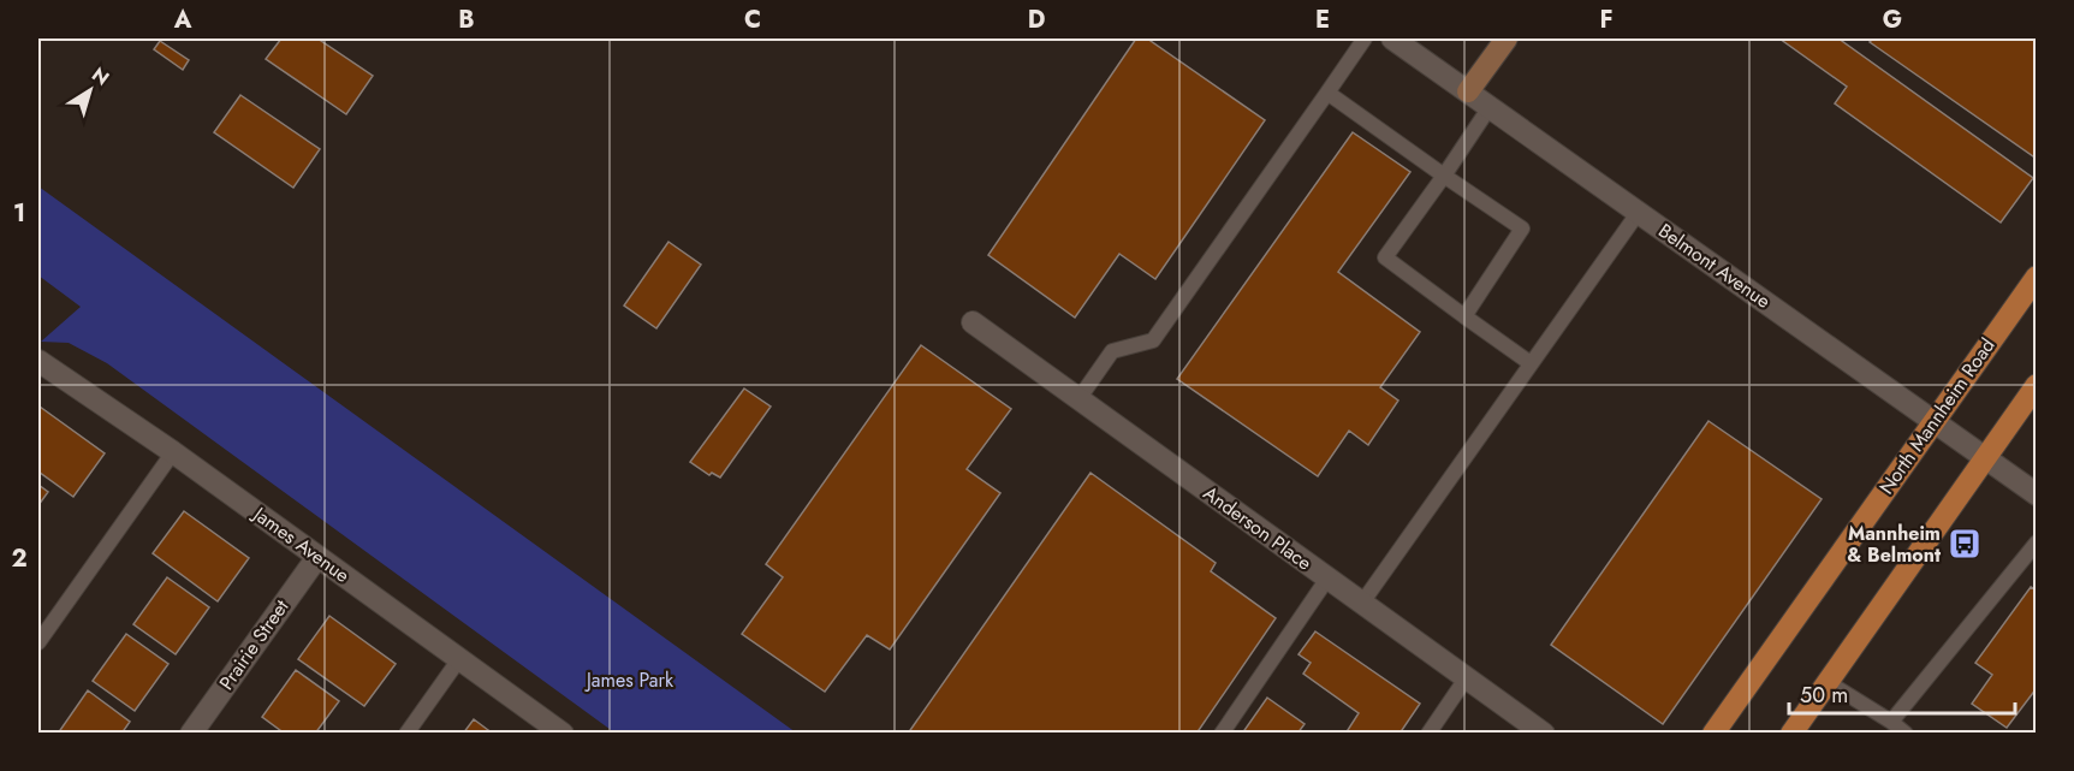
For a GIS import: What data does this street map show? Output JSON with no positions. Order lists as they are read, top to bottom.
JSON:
{
  "streets": {
    "main road": ["North Mannheim Road"],
    "street": [
      "Belmont Avenue",
      "Anderson Place",
      "James Avenue",
      "Prairie Street"
    ]
  },
  "crossings": [
    ["Belmont Avenue", "North Mannheim Road"],
    ["James Avenue", "Prairie Street"]
  ],
  "parks": ["James Park"],
  "places": {
    "bus stop": ["Mannheim & Belmont"]
  },
  "scale_bar": "50 m",
  "north": "top right",
  "grid": {
    "columns": [
      "A",
      "B",
      "C",
      "D",
      "E",
      "F",
      "G"
    ],
    "rows": ["1", "2"]
  }
}
